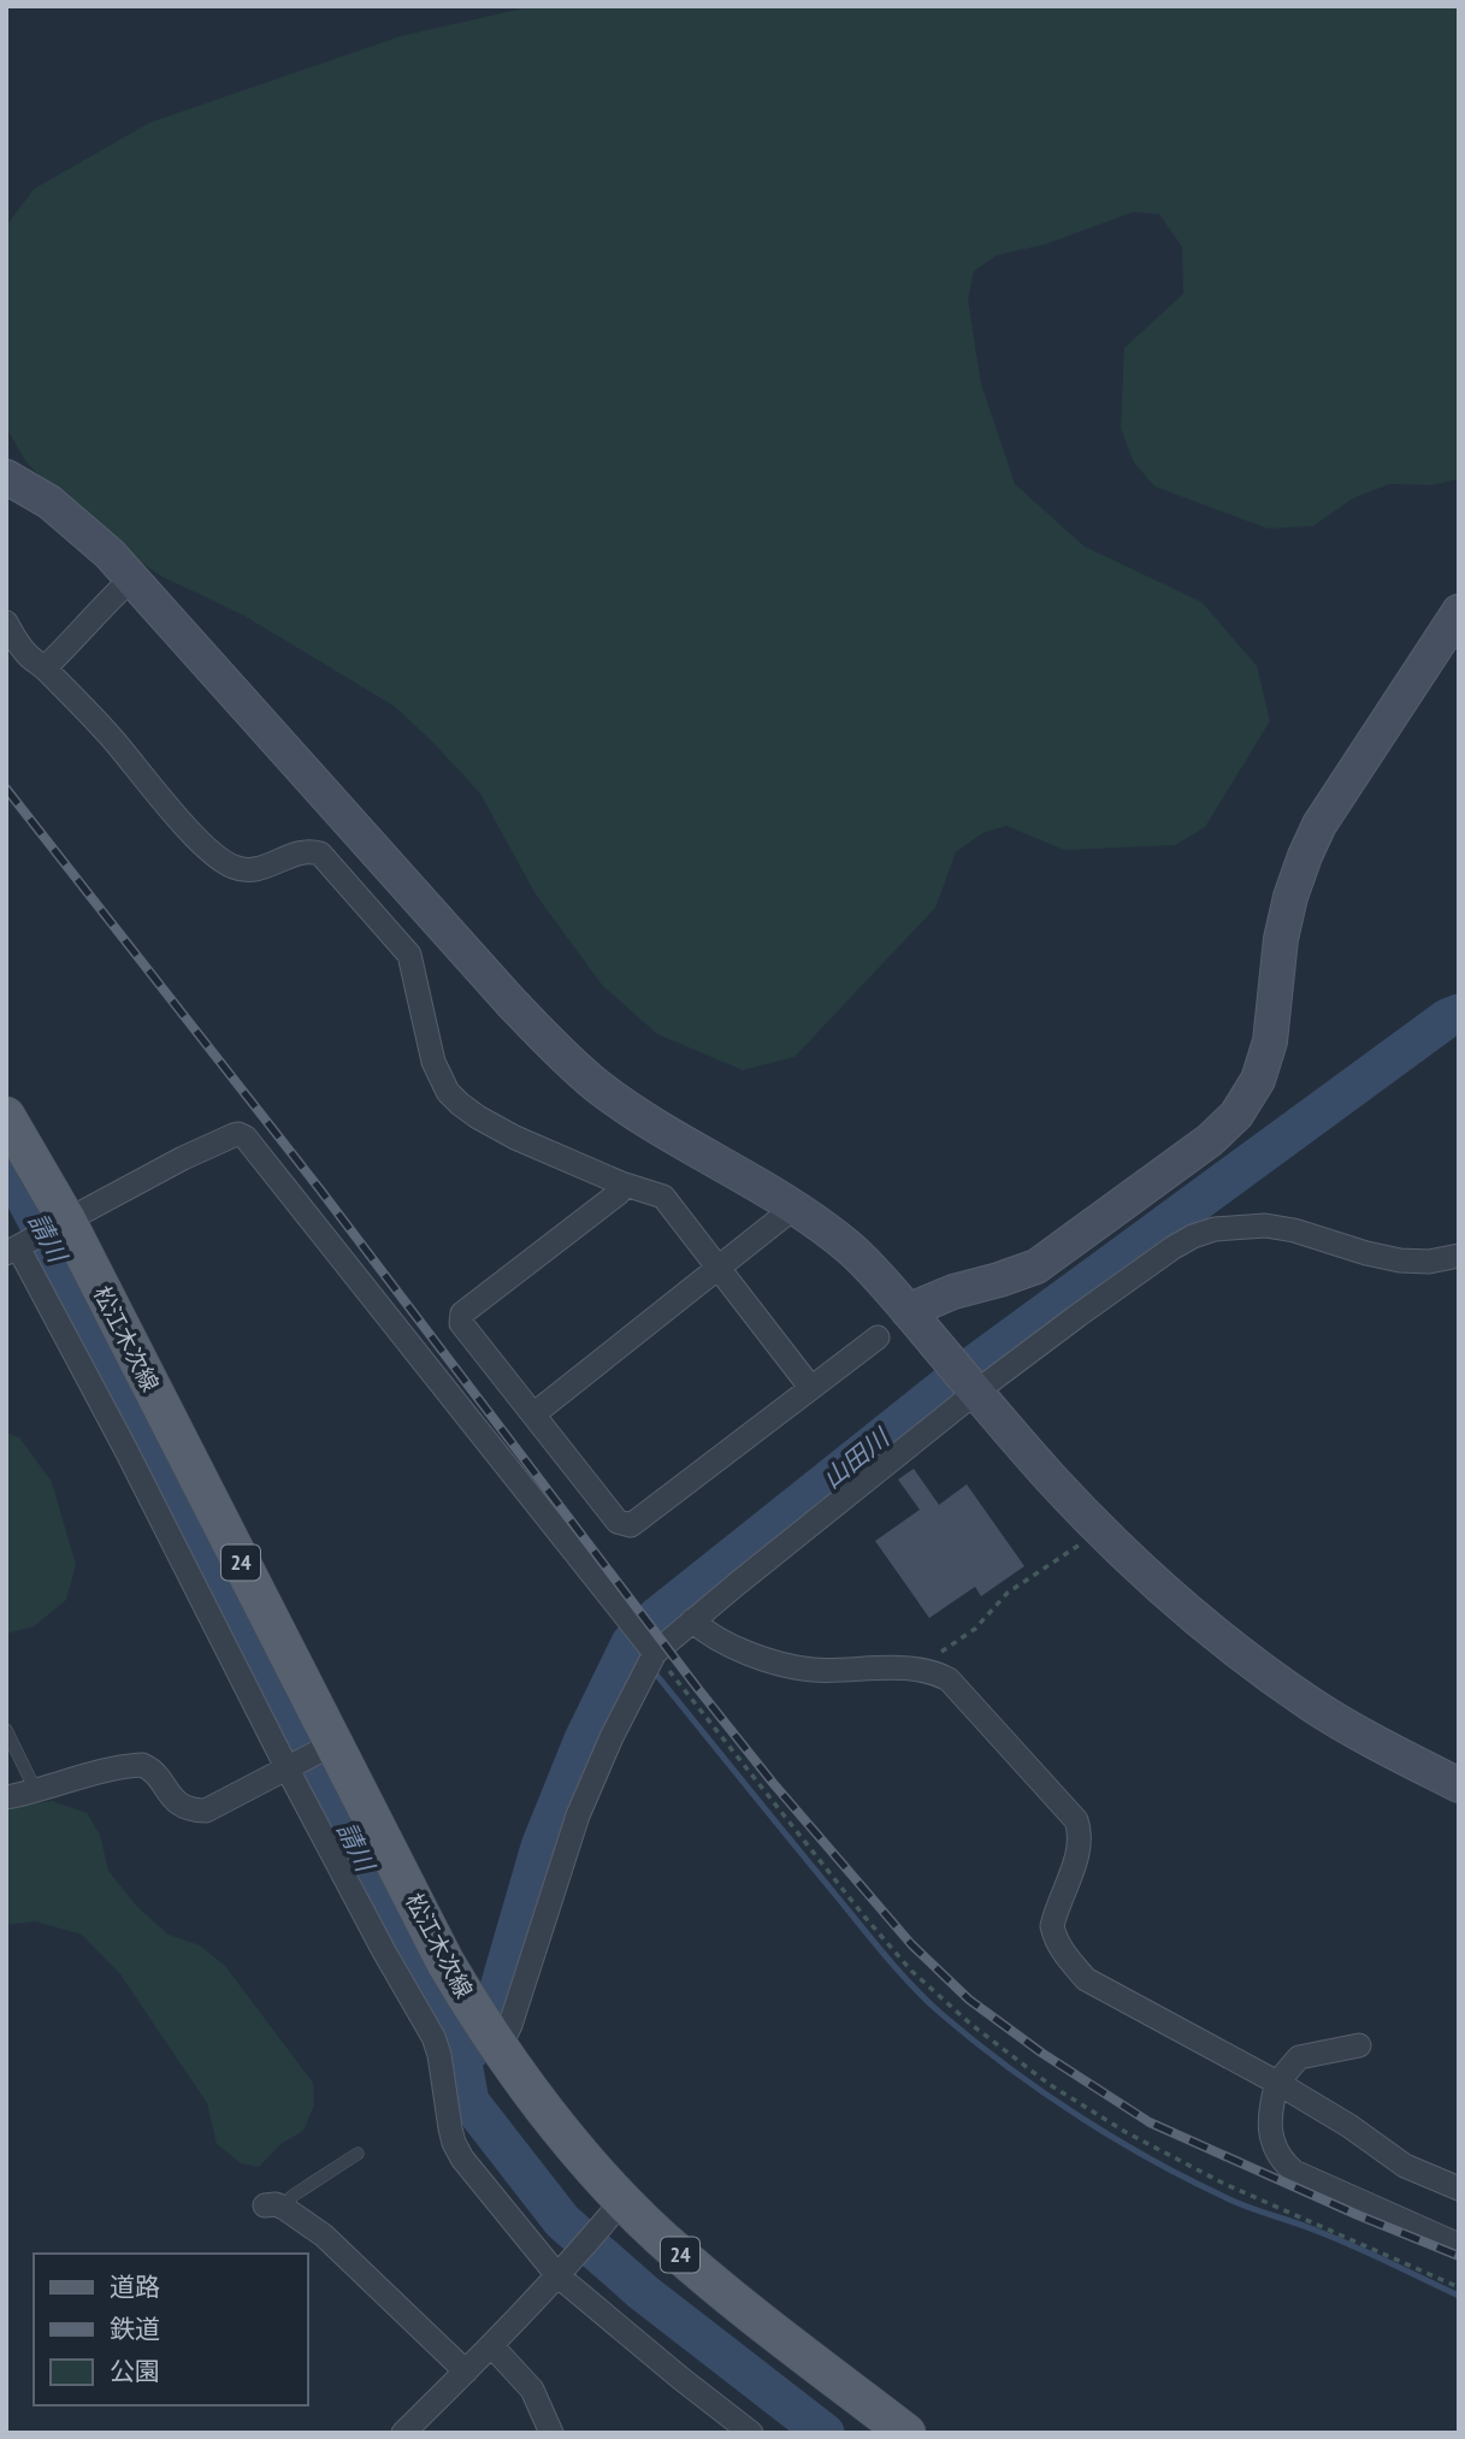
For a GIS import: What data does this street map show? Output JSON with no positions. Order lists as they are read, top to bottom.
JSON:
{
  "streets": {
    "main road": ["松江木次線", "24"]
  },
  "water": ["請川", "山田川"],
  "legend": ["道路", "鉄道", "公園"]
}
